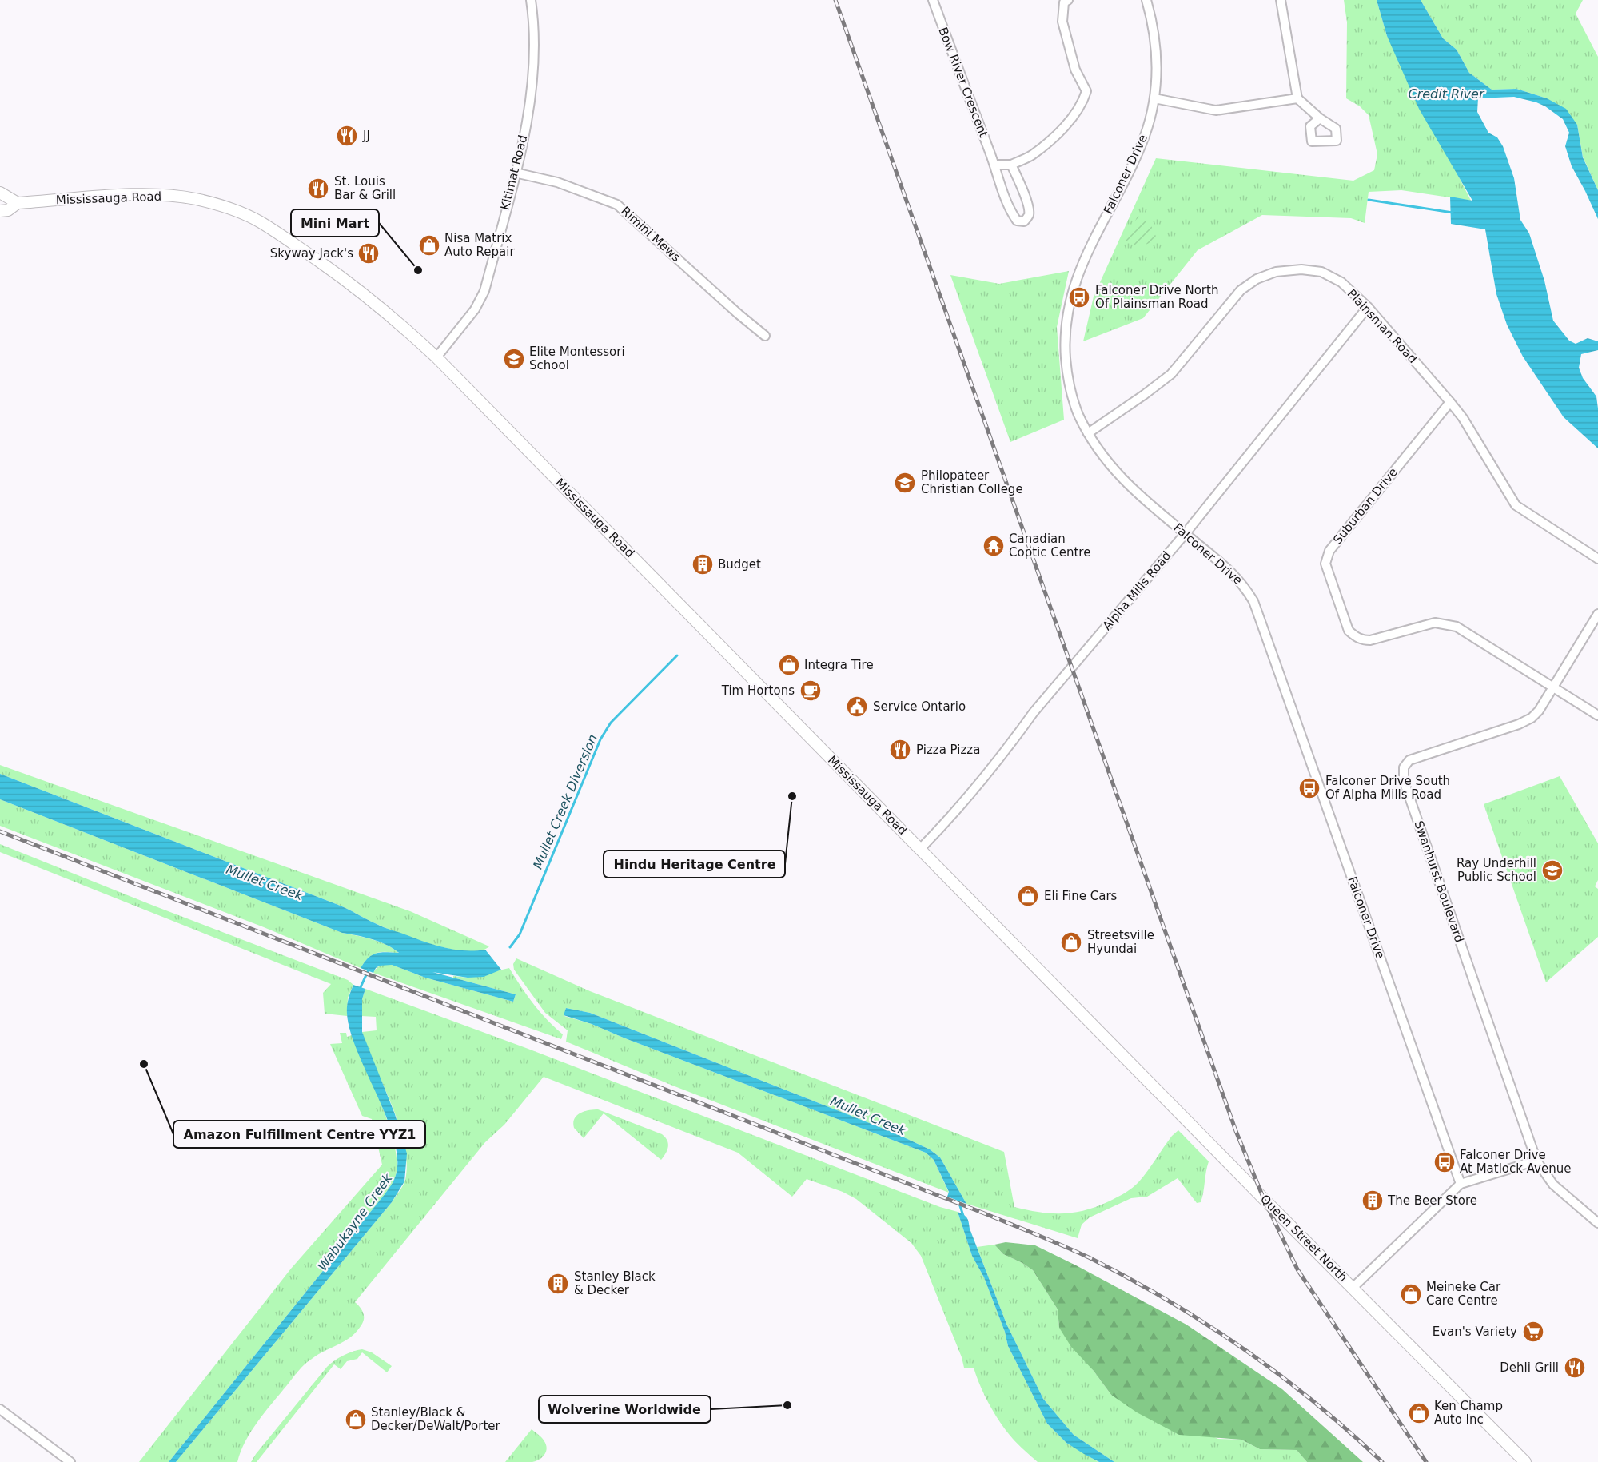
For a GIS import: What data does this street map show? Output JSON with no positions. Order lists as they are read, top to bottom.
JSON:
{
  "streets": {
    "main road": ["Mississauga Road", "Queen Street North"],
    "street": [
      "Bow River Crescent",
      "Kitimat Road",
      "Falconer Drive",
      "Rimini Mews",
      "Plainsman Road",
      "Suburban Drive",
      "Alpha Mills Road",
      "Swanhurst Boulevard"
    ]
  },
  "crossings": [
    ["Kitimat Road", "Mississauga Road"],
    ["Kitimat Road", "Rimini Mews"],
    ["Falconer Drive", "Plainsman Road"],
    ["Falconer Drive", "Alpha Mills Road"],
    ["Mississauga Road", "Alpha Mills Road"],
    ["Mississauga Road", "Queen Street North"],
    ["Plainsman Road", "Suburban Drive"],
    ["Plainsman Road", "Alpha Mills Road"],
    ["Suburban Drive", "Swanhurst Boulevard"]
  ],
  "water": [
    "Credit River",
    "Mullet Creek Diversion",
    "Mullet Creek",
    "Wabukayne Creek"
  ],
  "places": {
    "restaurant": [
      "JJ",
      "St. Louis Bar & Grill",
      "Skyway Jack's",
      "Pizza Pizza",
      "Dehli Grill"
    ],
    "shop": [
      "Nisa Matrix Auto Repair",
      "Integra Tire",
      "Eli Fine Cars",
      "Streetsville Hyundai",
      "Meineke Car Care Centre",
      "Ken Champ Auto Inc",
      "Stanley/Black & Decker/DeWalt/Porter"
    ],
    "other": [
      "Mini Mart",
      "Hindu Heritage Centre",
      "Amazon Fulfillment Centre YYZ1",
      "Wolverine Worldwide"
    ],
    "bus stop": ["Falconer Drive North Of Plainsman Road", "Falconer Drive South Of Alpha Mills Road", "Falconer Drive At Matlock Avenue"],
    "school or university": ["Elite Montessori School", "Philopateer Christian College", "Ray Underhill Public School"],
    "temple": ["Canadian Coptic Centre"],
    "building": ["Budget", "The Beer Store", "Stanley Black & Decker"],
    "cafe": ["Tim Hortons"],
    "public building": ["Service Ontario"],
    "supermarket": ["Evan's Variety"]
  }
}
